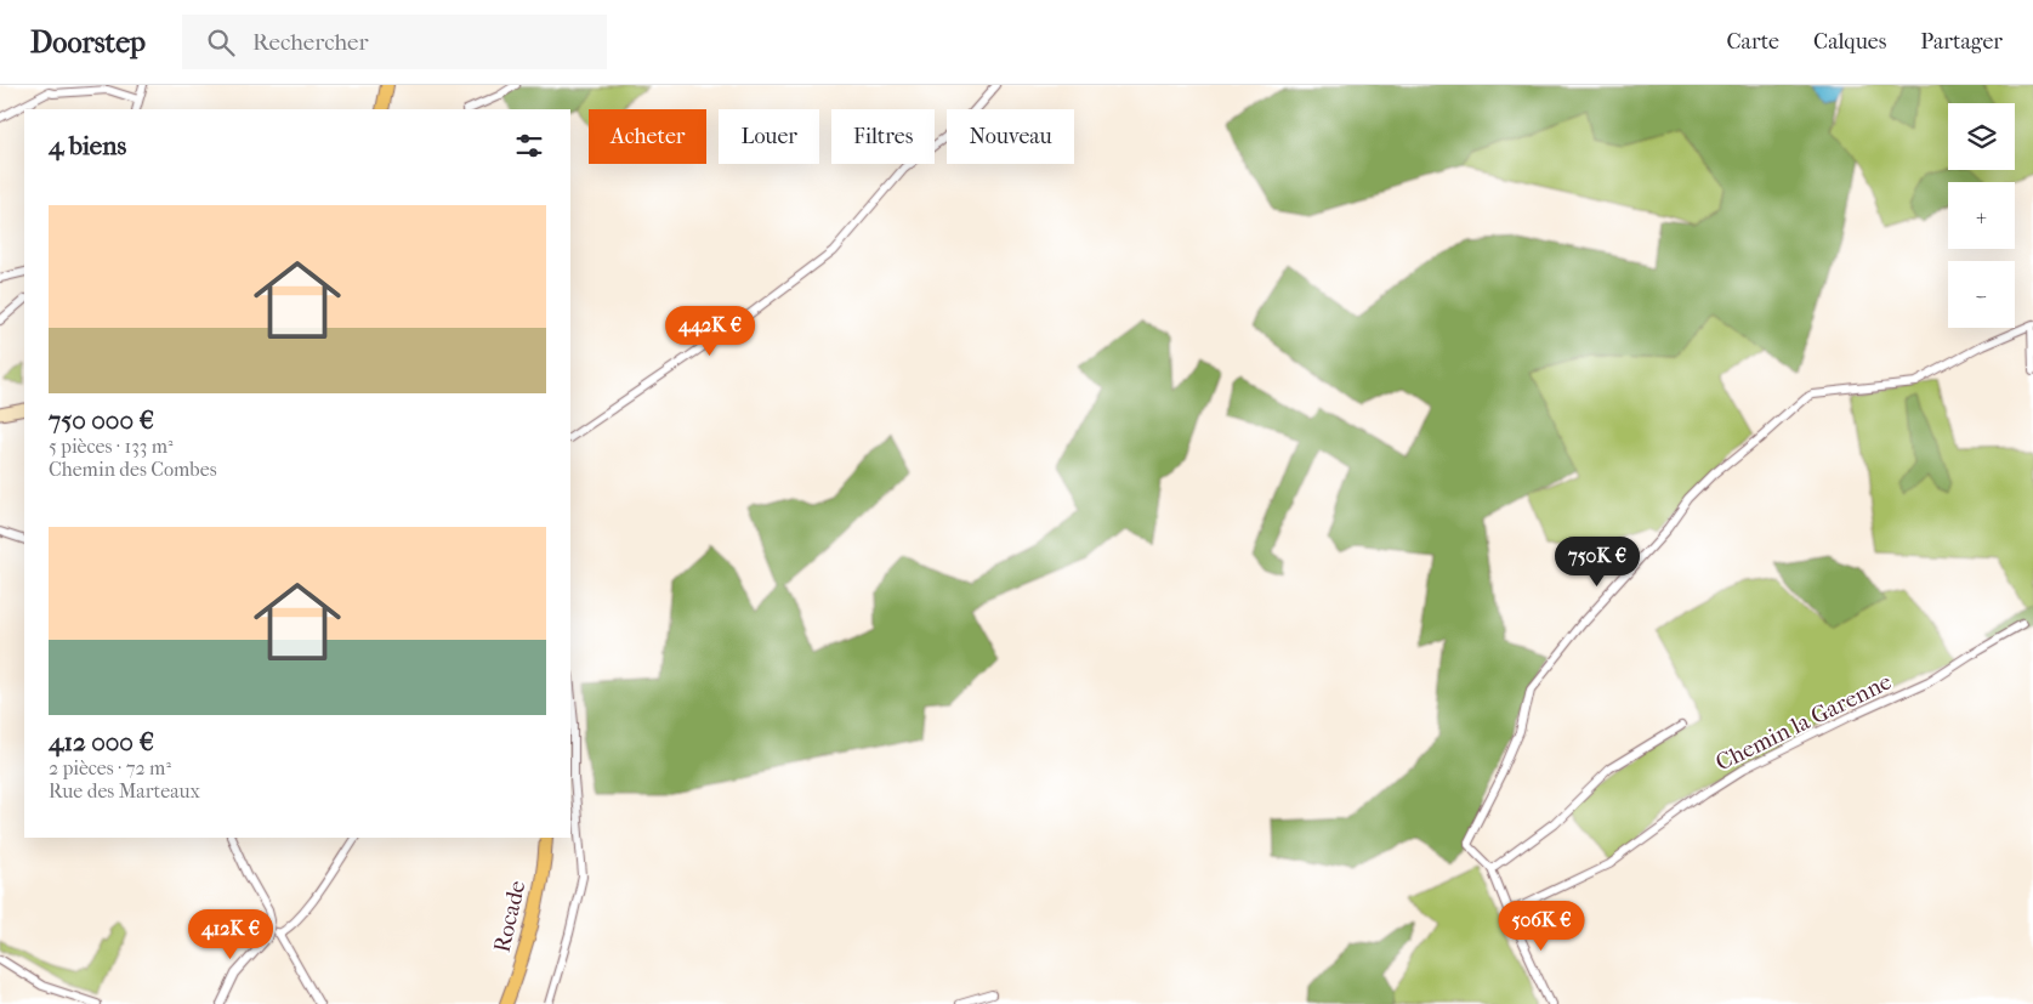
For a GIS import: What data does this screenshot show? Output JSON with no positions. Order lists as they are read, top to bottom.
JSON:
{
  "streets": {
    "main road": ["Rocade"],
    "street": ["Chemin la Garenne"]
  },
  "page": {
    "header": "Doorstep",
    "search": "Rechercher",
    "nav": ["Carte", "Calques", "Partager"],
    "map_buttons": ["+", "−"],
    "chip": [
      "Acheter",
      "Louer",
      "Filtres",
      "Nouveau"
    ],
    "heading": "4 biens",
    "list": [
      {
        "name": "750 000 €",
        "note": "5 pièces · 133 m² · Chemin des Combes"
      },
      {
        "name": "412 000 €",
        "note": "2 pièces · 72 m² · Rue des Marteaux"
      }
    ],
    "price": [
      "442K €",
      "750K €",
      "506K €",
      "412K €"
    ]
  }
}
